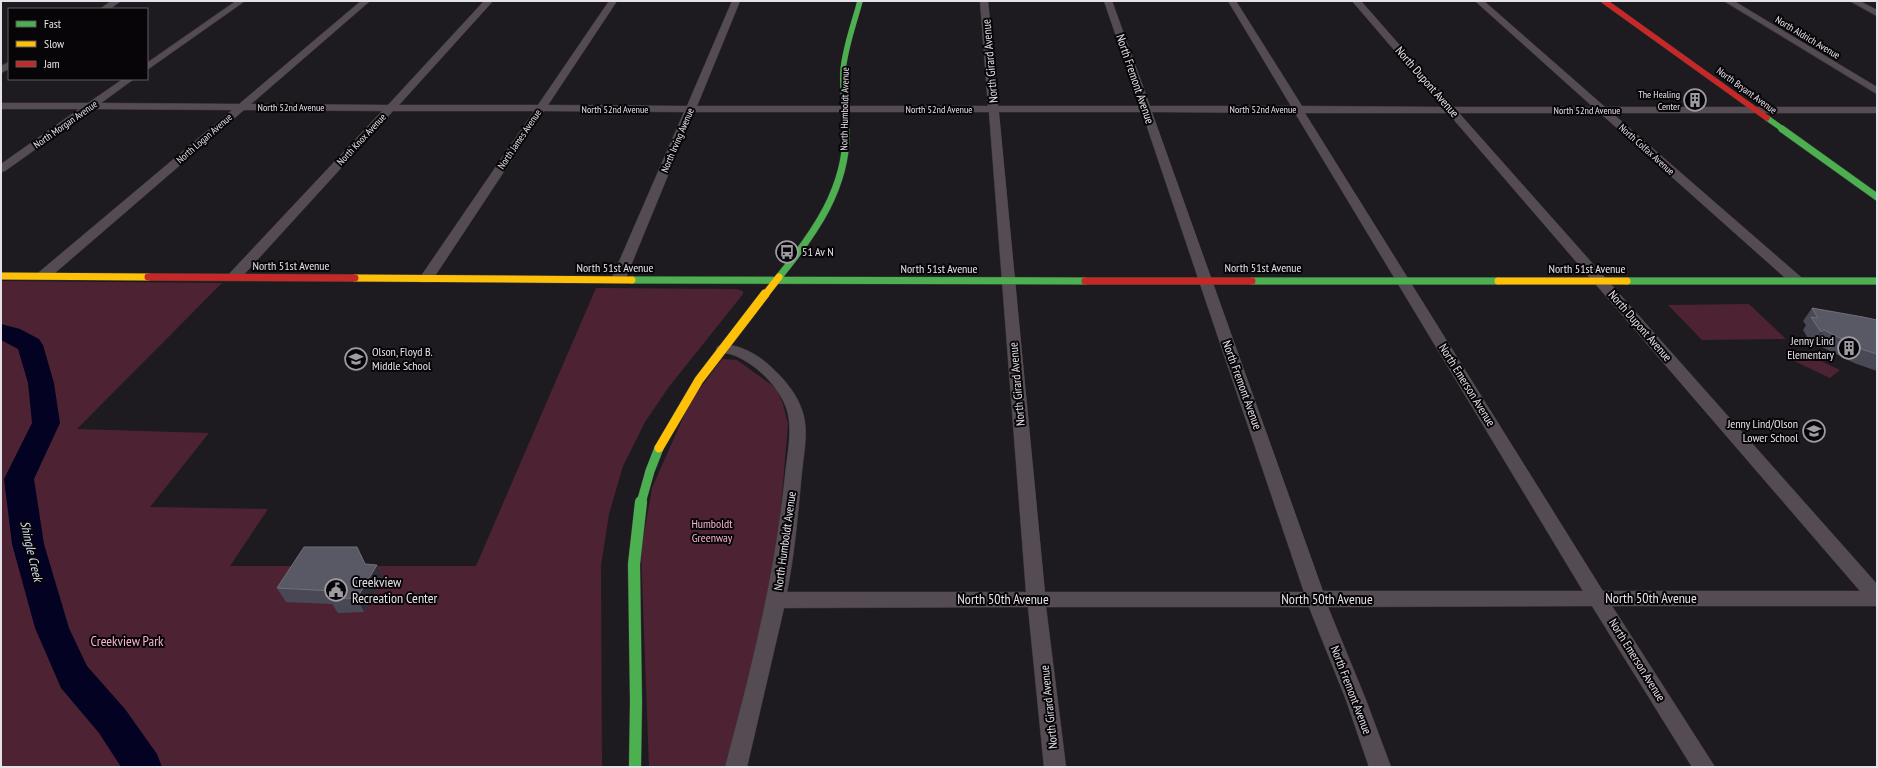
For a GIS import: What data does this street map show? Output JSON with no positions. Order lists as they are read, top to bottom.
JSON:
{
  "streets": {
    "street": [
      "North Aldrich Avenue",
      "North Girard Avenue",
      "North Fremont Avenue",
      "North Dupont Avenue",
      "North Bryant Avenue",
      "North 52nd Avenue",
      "North Humboldt Avenue",
      "North Morgan Avenue",
      "North Logan Avenue",
      "North Knox Avenue",
      "North James Avenue",
      "North Irving Avenue",
      "North Colfax Avenue",
      "North 51st Avenue",
      "North Emerson Avenue",
      "North 50th Avenue"
    ]
  },
  "crossings": [
    ["North Girard Avenue", "North 52nd Avenue"],
    ["North Girard Avenue", "North 51st Avenue"],
    ["North Girard Avenue", "North 50th Avenue"],
    ["North Fremont Avenue", "North 52nd Avenue"],
    ["North Fremont Avenue", "North 51st Avenue"],
    ["North Fremont Avenue", "North 50th Avenue"],
    ["North Dupont Avenue", "North 52nd Avenue"],
    ["North Dupont Avenue", "North 51st Avenue"],
    ["North Dupont Avenue", "North 50th Avenue"],
    ["North Bryant Avenue", "North 52nd Avenue"],
    ["North 52nd Avenue", "North Humboldt Avenue"],
    ["North 52nd Avenue", "North Morgan Avenue"],
    ["North 52nd Avenue", "North Logan Avenue"],
    ["North 52nd Avenue", "North Knox Avenue"],
    ["North 52nd Avenue", "North James Avenue"],
    ["North 52nd Avenue", "North Irving Avenue"],
    ["North 52nd Avenue", "North Colfax Avenue"],
    ["North 52nd Avenue", "North Emerson Avenue"],
    ["North Humboldt Avenue", "North 51st Avenue"],
    ["North Humboldt Avenue", "North 50th Avenue"],
    ["North Logan Avenue", "North 51st Avenue"],
    ["North Knox Avenue", "North 51st Avenue"],
    ["North James Avenue", "North 51st Avenue"],
    ["North Irving Avenue", "North 51st Avenue"],
    ["North Colfax Avenue", "North 51st Avenue"],
    ["North 51st Avenue", "North Emerson Avenue"],
    ["North Emerson Avenue", "North 50th Avenue"]
  ],
  "water": ["Shingle Creek"],
  "parks": ["Humboldt Greenway", "Creekview Park"],
  "places": {
    "building": ["The Healing Center", "Jenny Lind Elementary"],
    "bus stop": ["51 Av N"],
    "school or university": ["Olson, Floyd B. Middle School", "Jenny Lind/Olson Lower School"],
    "public building": ["Creekview Recreation Center"]
  },
  "legend": ["Fast", "Slow", "Jam"]
}
